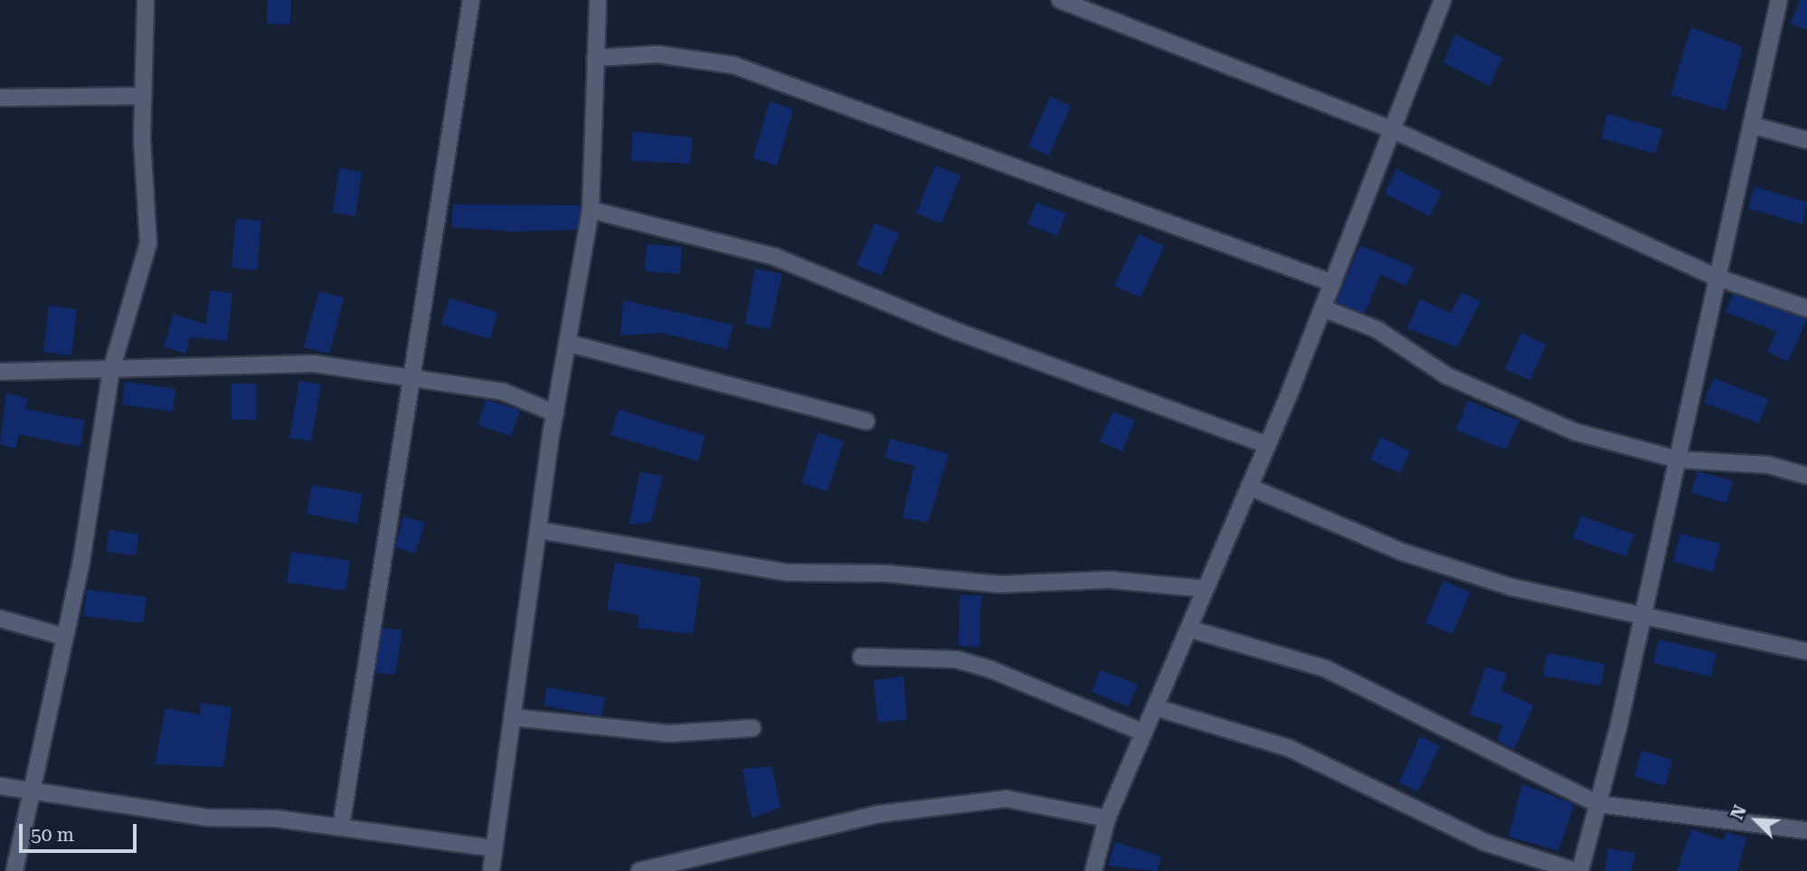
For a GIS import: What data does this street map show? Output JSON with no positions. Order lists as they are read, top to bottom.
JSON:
{
  "scale_bar": "50 m",
  "north": "top left"
}
